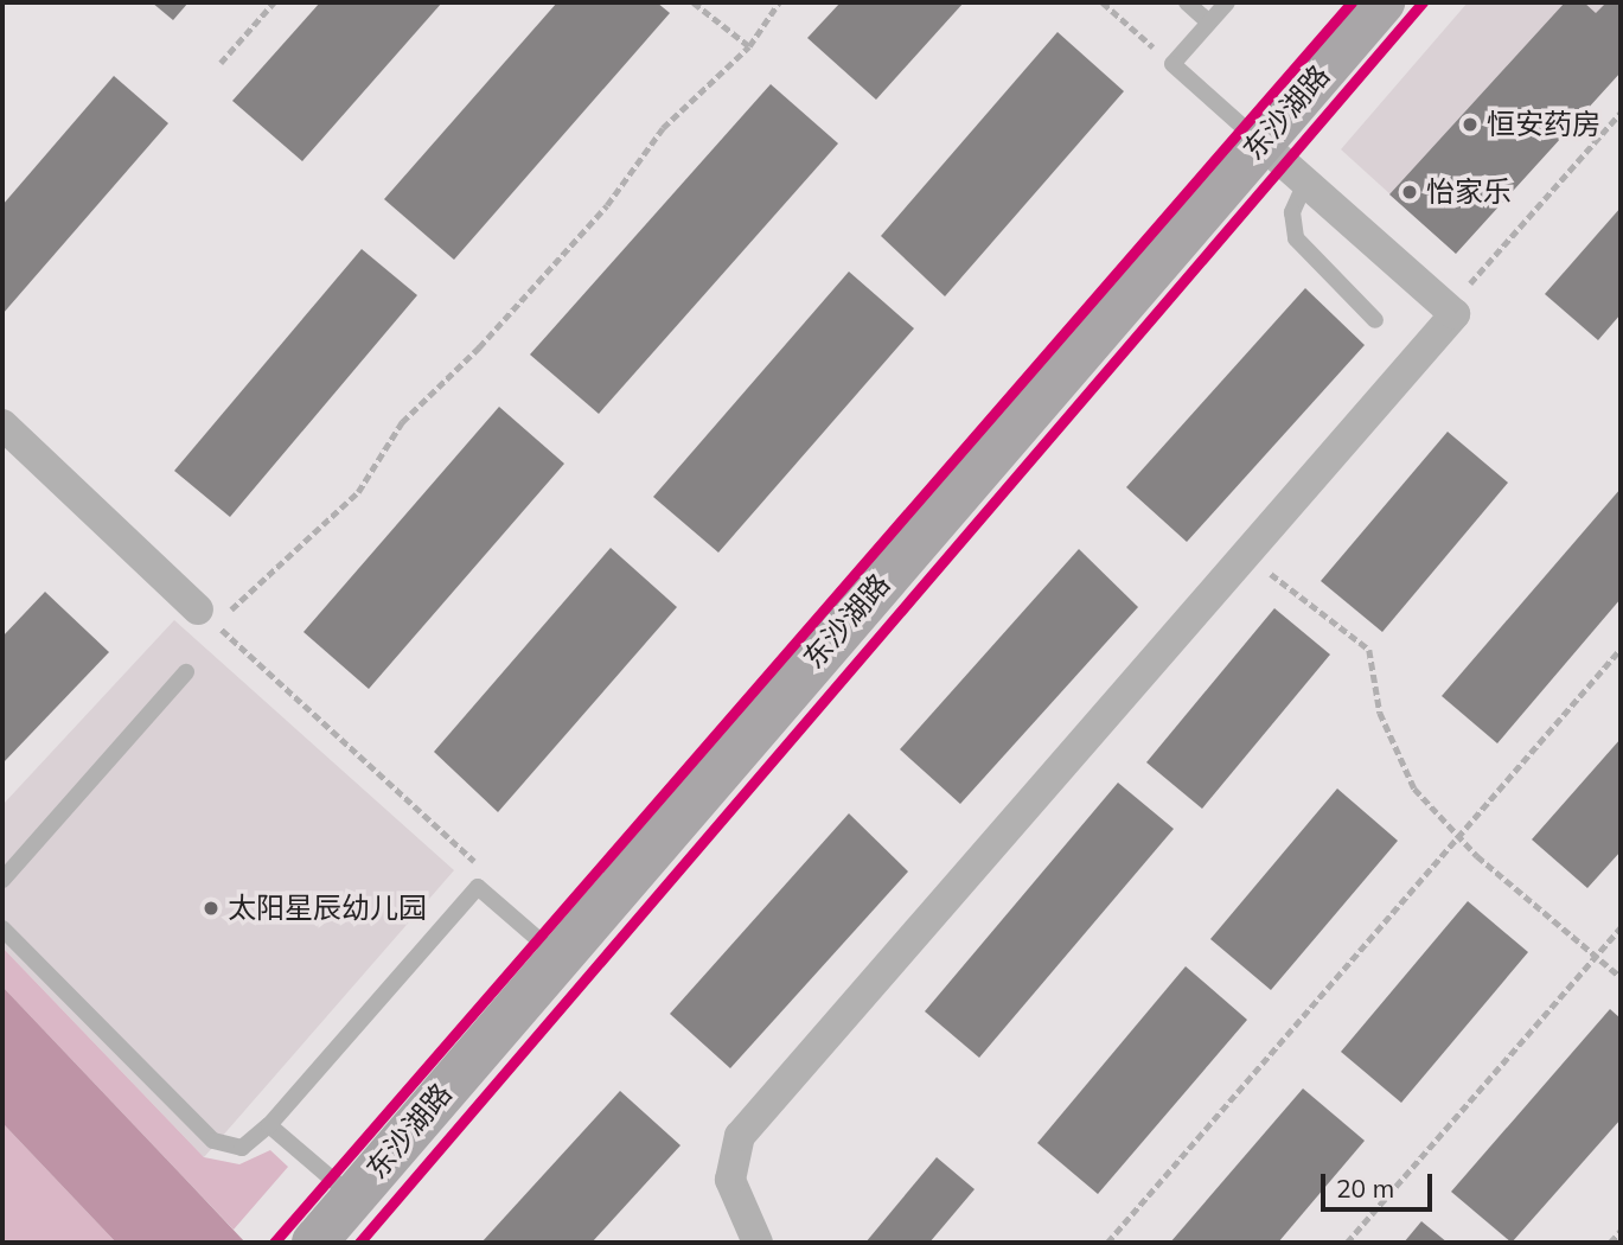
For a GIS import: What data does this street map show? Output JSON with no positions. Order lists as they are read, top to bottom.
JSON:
{
  "streets": {
    "main road": ["东沙湖路"]
  },
  "places": ["恒安药房", "怡家乐", "太阳星辰幼儿园"],
  "scale_bar": "20 m"
}
